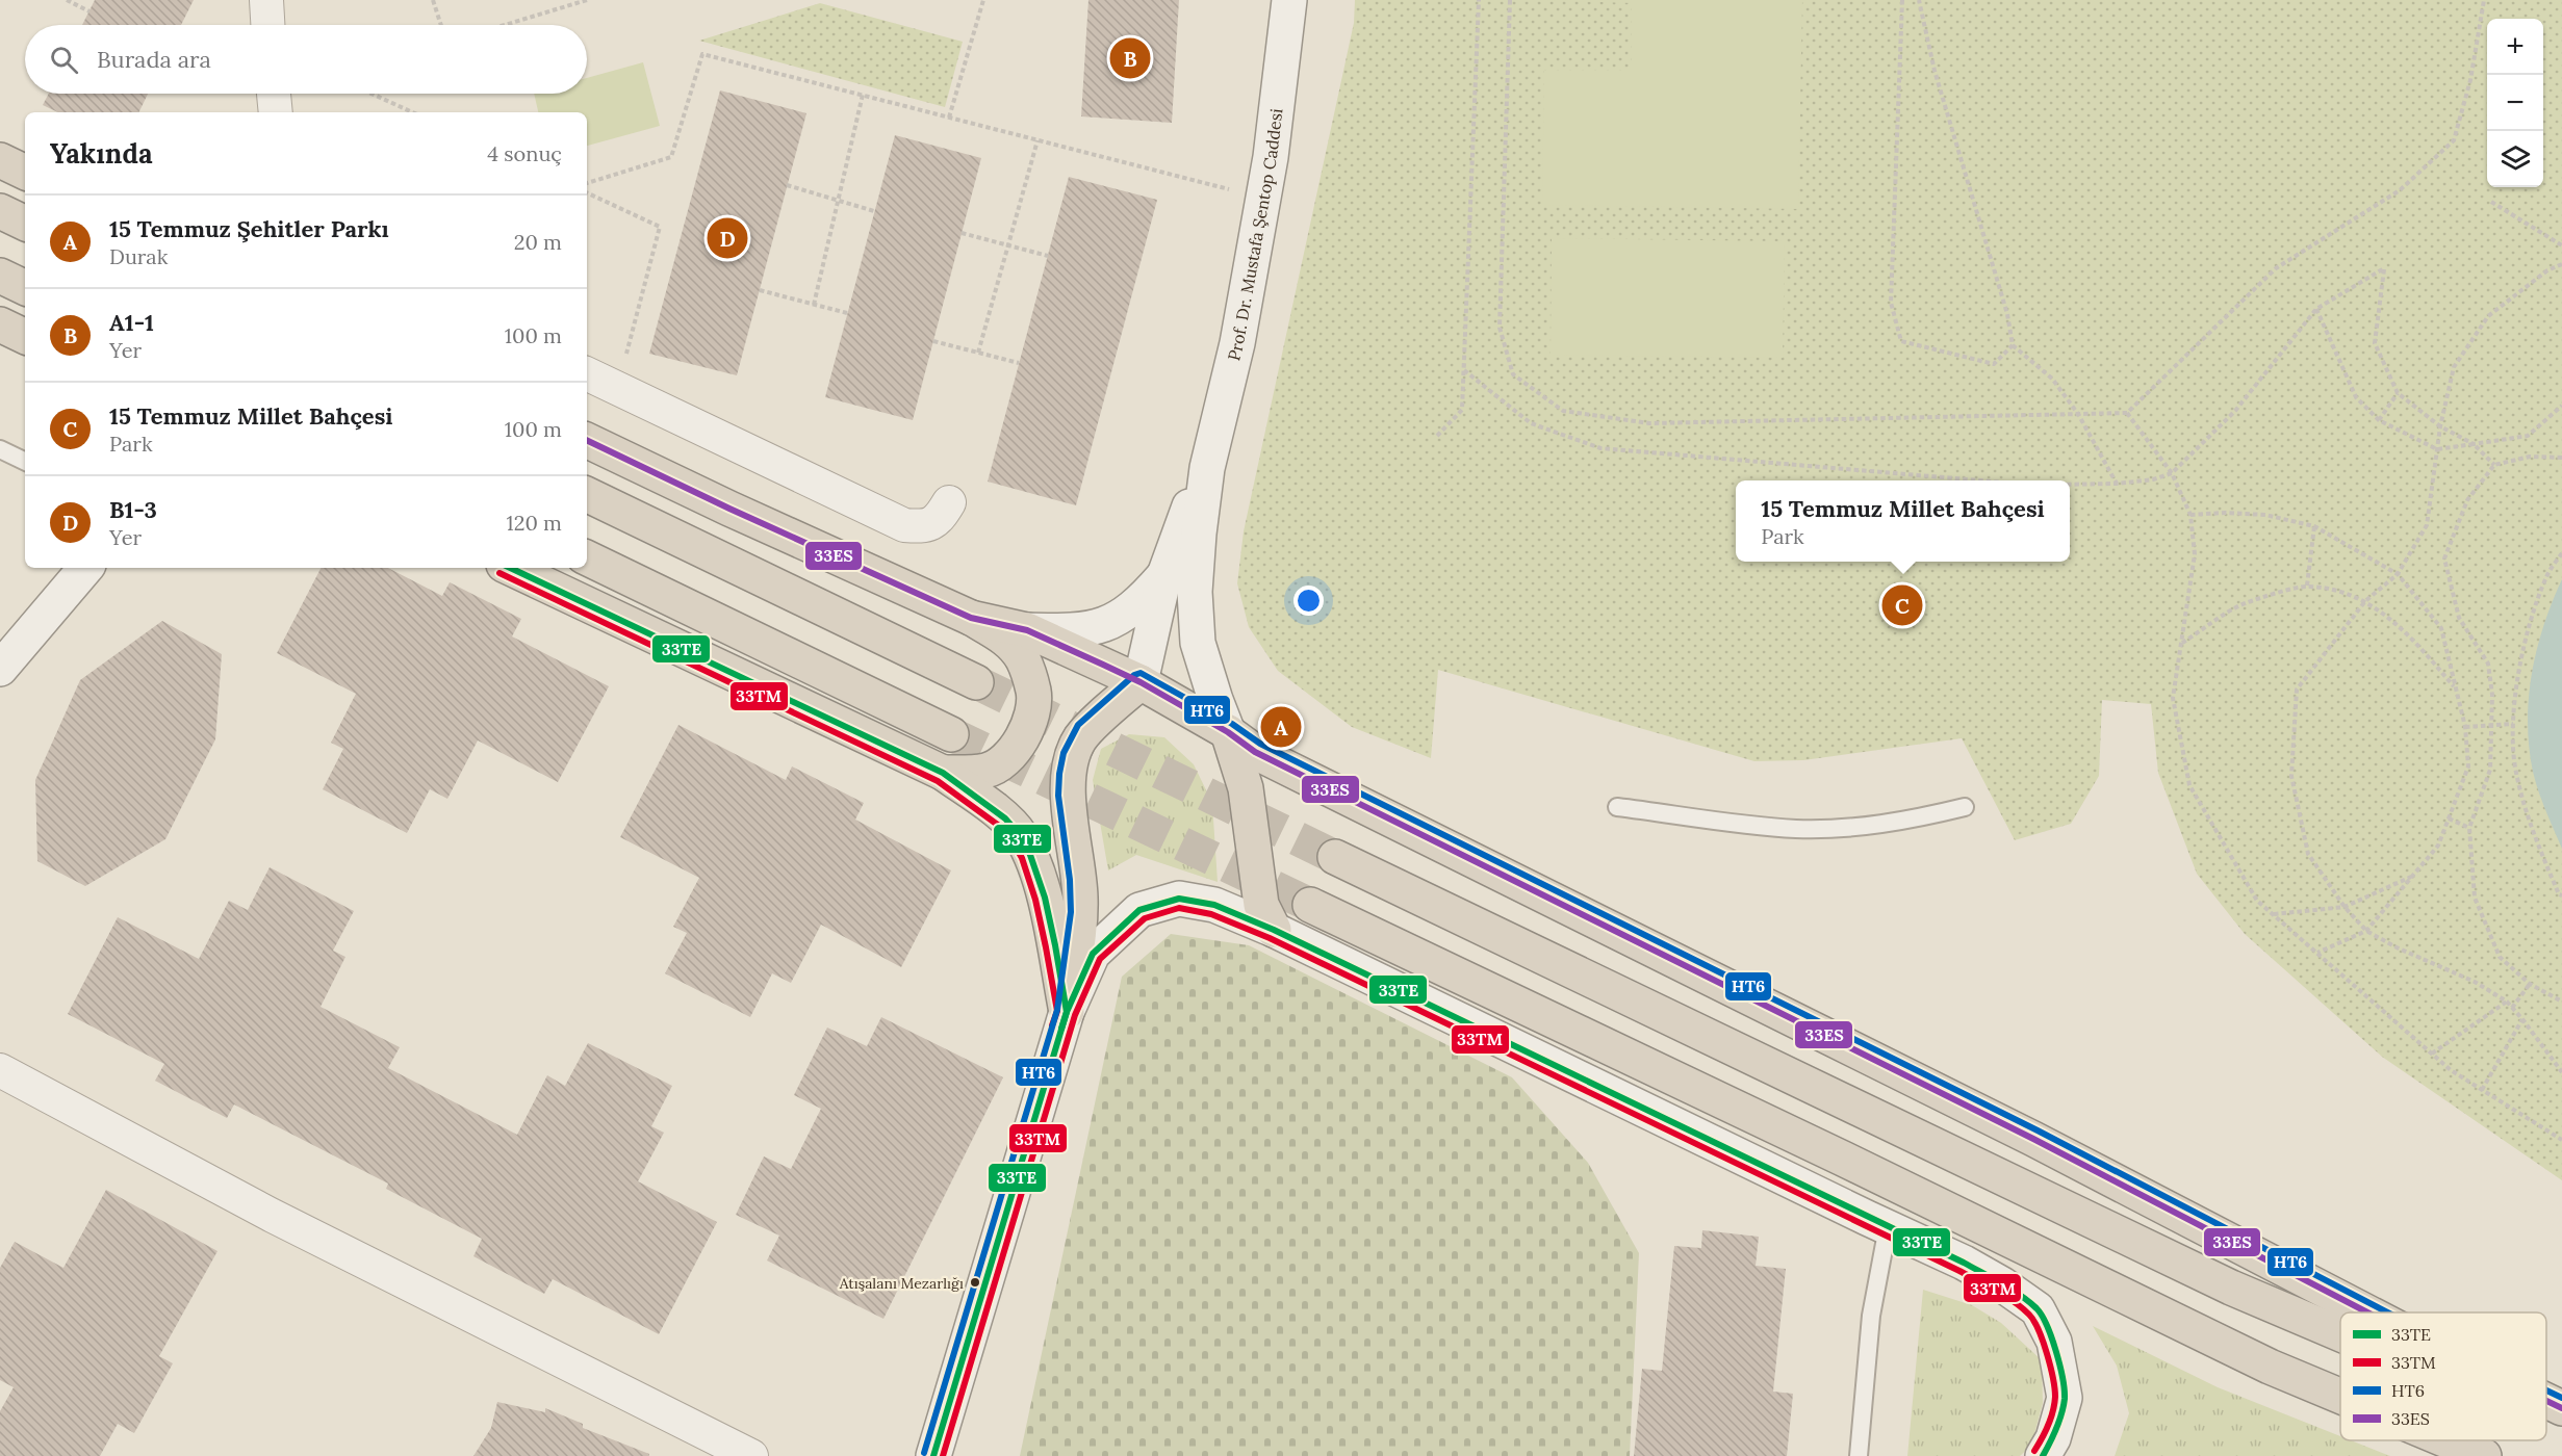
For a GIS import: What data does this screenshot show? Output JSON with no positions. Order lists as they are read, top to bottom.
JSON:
{
  "streets": {
    "main road": ["Prof. Dr. Mustafa Şentop Caddesi"]
  },
  "places": ["Atışalanı Mezarlığı"],
  "lines": [
    "transit line 33ES",
    "transit line 33TE",
    "transit line 33TM",
    "transit line HT6"
  ],
  "legend": [
    "33TE",
    "33TM",
    "HT6",
    "33ES"
  ],
  "page": {
    "map_buttons": ["+", "−"],
    "search": "Burada ara",
    "pins": [
      "B",
      "D",
      "C",
      "A"
    ],
    "heading": ["Yakında", "4 sonuç"],
    "list": [
      {
        "mark": "A",
        "name": "15 Temmuz Şehitler Parkı",
        "note": "Durak",
        "value": "20 m"
      },
      {
        "mark": "B",
        "name": "A1-1",
        "note": "Yer",
        "value": "100 m"
      },
      {
        "mark": "C",
        "name": "15 Temmuz Millet Bahçesi",
        "note": "Park",
        "value": "100 m"
      },
      {
        "mark": "D",
        "name": "B1-3",
        "note": "Yer",
        "value": "120 m"
      }
    ],
    "popup": ["15 Temmuz Millet Bahçesi", "Park"]
  }
}
